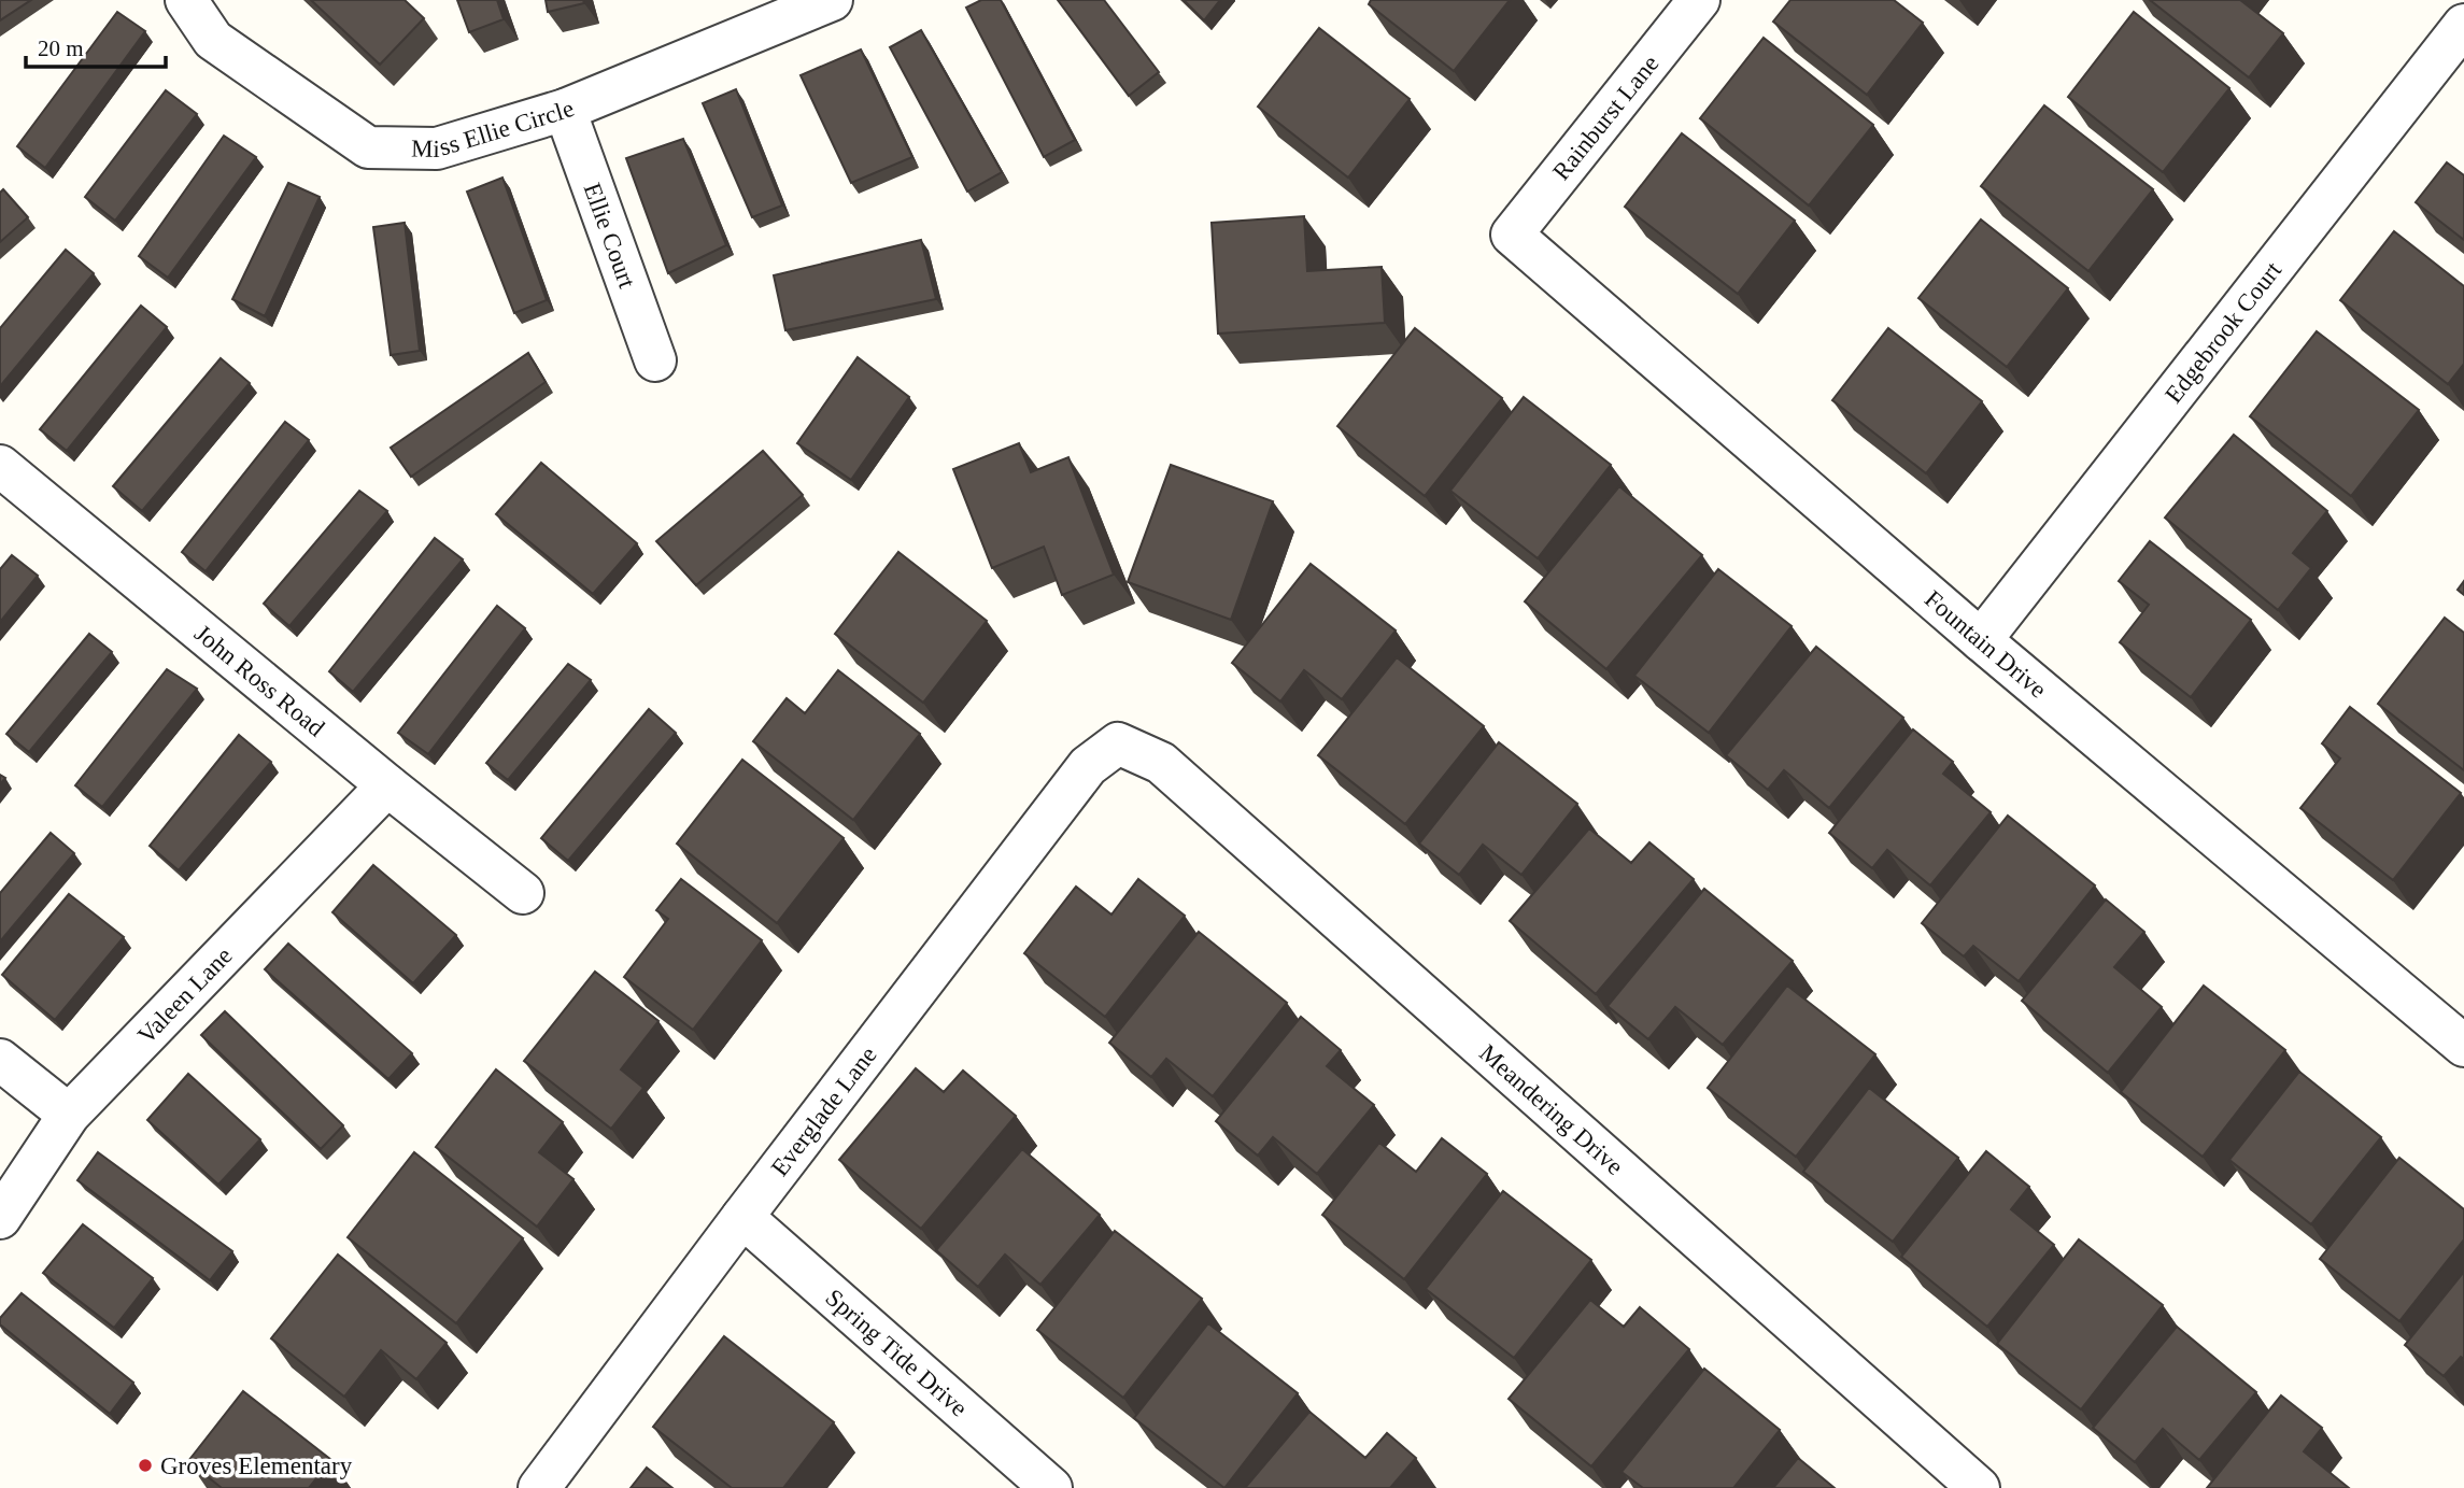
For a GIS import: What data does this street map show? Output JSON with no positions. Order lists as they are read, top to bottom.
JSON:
{
  "streets": {
    "street": [
      "Rainburst Lane",
      "Miss Ellie Circle",
      "Ellie Court",
      "Edgebrook Court",
      "Fountain Drive",
      "John Ross Road",
      "Valeen Lane",
      "Meandering Drive",
      "Everglade Lane",
      "Spring Tide Drive"
    ]
  },
  "crossings": [
    ["Rainburst Lane", "Fountain Drive"],
    ["Miss Ellie Circle", "Ellie Court"],
    ["Edgebrook Court", "Fountain Drive"],
    ["John Ross Road", "Valeen Lane"],
    ["Meandering Drive", "Everglade Lane"],
    ["Everglade Lane", "Spring Tide Drive"]
  ],
  "places": ["Groves Elementary"],
  "scale_bar": "20 m"
}
